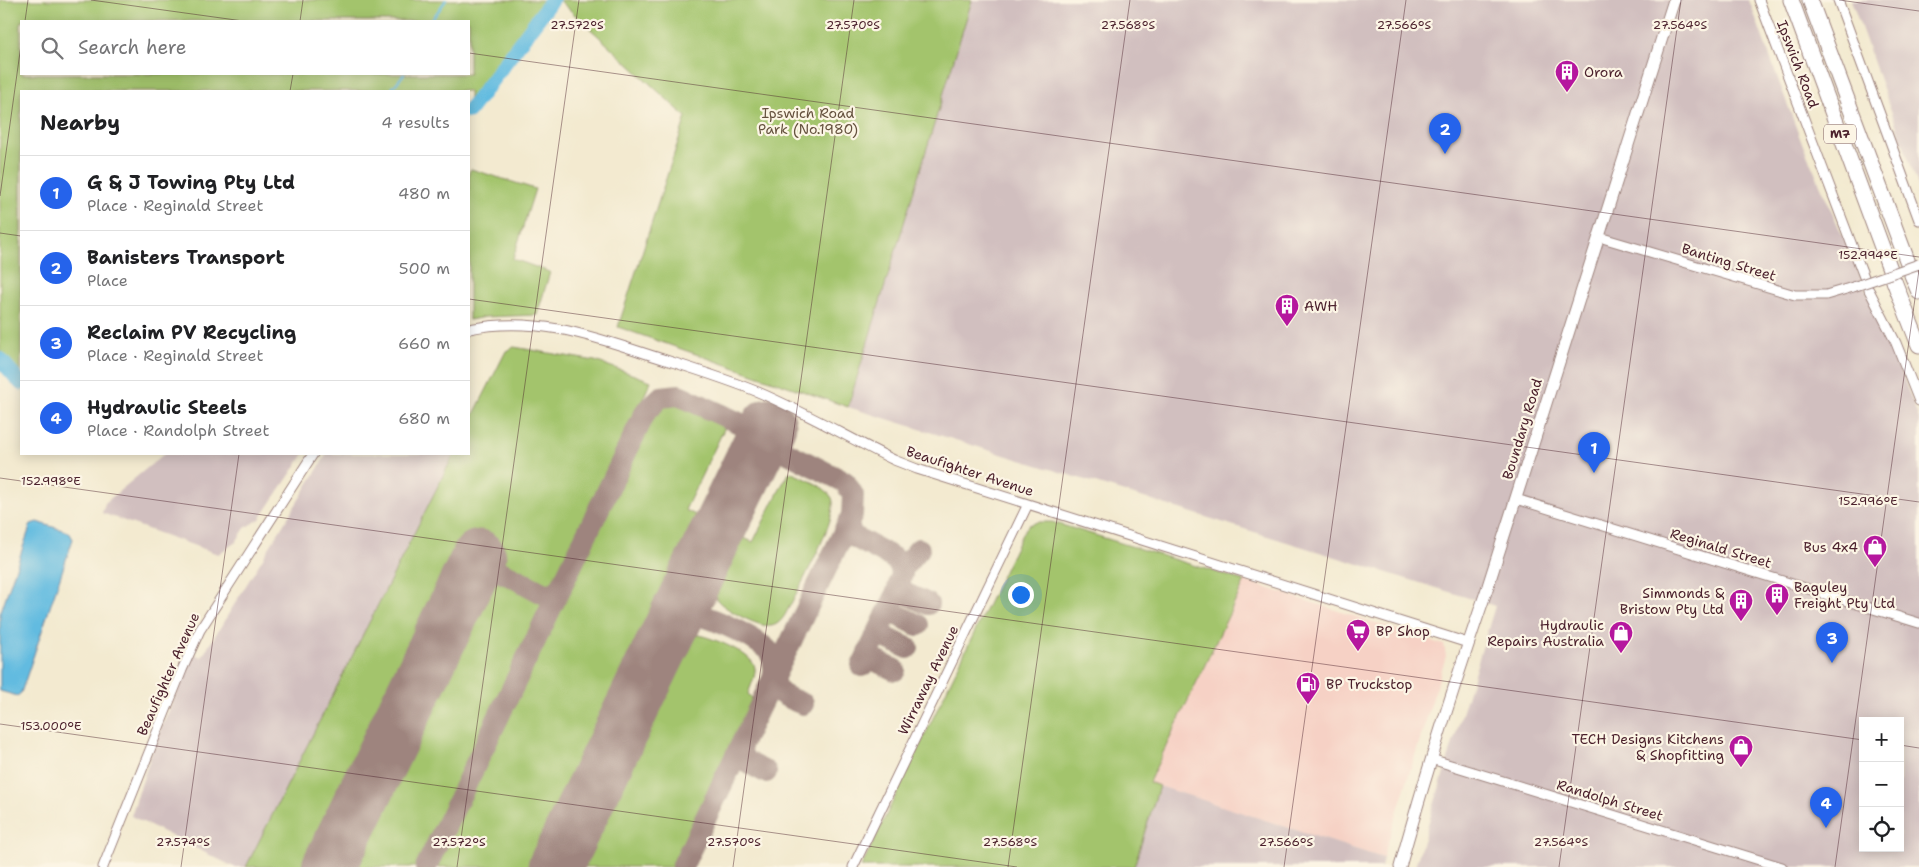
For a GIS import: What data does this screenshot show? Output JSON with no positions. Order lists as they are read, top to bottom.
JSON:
{
  "streets": {
    "highway": ["M7"],
    "main road": ["Boundary Road"],
    "street": [
      "Ipswich Road",
      "Banting Street",
      "Beaufighter Avenue",
      "Reginald Street",
      "Wirraway Avenue",
      "Randolph Street"
    ]
  },
  "crossings": [
    ["M7", "Banting Street"],
    ["Banting Street", "Boundary Road"],
    ["Boundary Road", "Beaufighter Avenue"],
    ["Boundary Road", "Reginald Street"],
    ["Boundary Road", "Randolph Street"],
    ["Beaufighter Avenue", "Wirraway Avenue"]
  ],
  "parks": ["Ipswich Road Park (No.1980)"],
  "places": {
    "building": [
      "Orora",
      "AWH",
      "Baguley Freight Pty Ltd",
      "Simmonds & Bristow Pty Ltd"
    ],
    "shop": ["Bus 4x4", "Hydraulic Repairs Australia", "TECH Designs Kitchens & Shopfitting"],
    "supermarket": ["BP Shop"],
    "fuel station": ["BP Truckstop"]
  },
  "page": {
    "search": "Search here",
    "heading": ["Nearby", "4 results"],
    "pins": [
      "2",
      "1",
      "3",
      "4"
    ],
    "list": [
      {
        "mark": "1",
        "name": "G & J Towing Pty Ltd",
        "note": "Place · Reginald Street",
        "value": "480 m"
      },
      {
        "mark": "2",
        "name": "Banisters Transport",
        "note": "Place",
        "value": "500 m"
      },
      {
        "mark": "3",
        "name": "Reclaim PV Recycling",
        "note": "Place · Reginald Street",
        "value": "660 m"
      },
      {
        "mark": "4",
        "name": "Hydraulic Steels",
        "note": "Place · Randolph Street",
        "value": "680 m"
      }
    ],
    "map_buttons": ["+", "−"]
  },
  "coordinates": [
    "27.572°S",
    "27.570°S",
    "27.568°S",
    "27.566°S",
    "27.564°S",
    "152.994°E",
    "152.998°E",
    "152.996°E",
    "153.000°E",
    "27.574°S"
  ]
}
